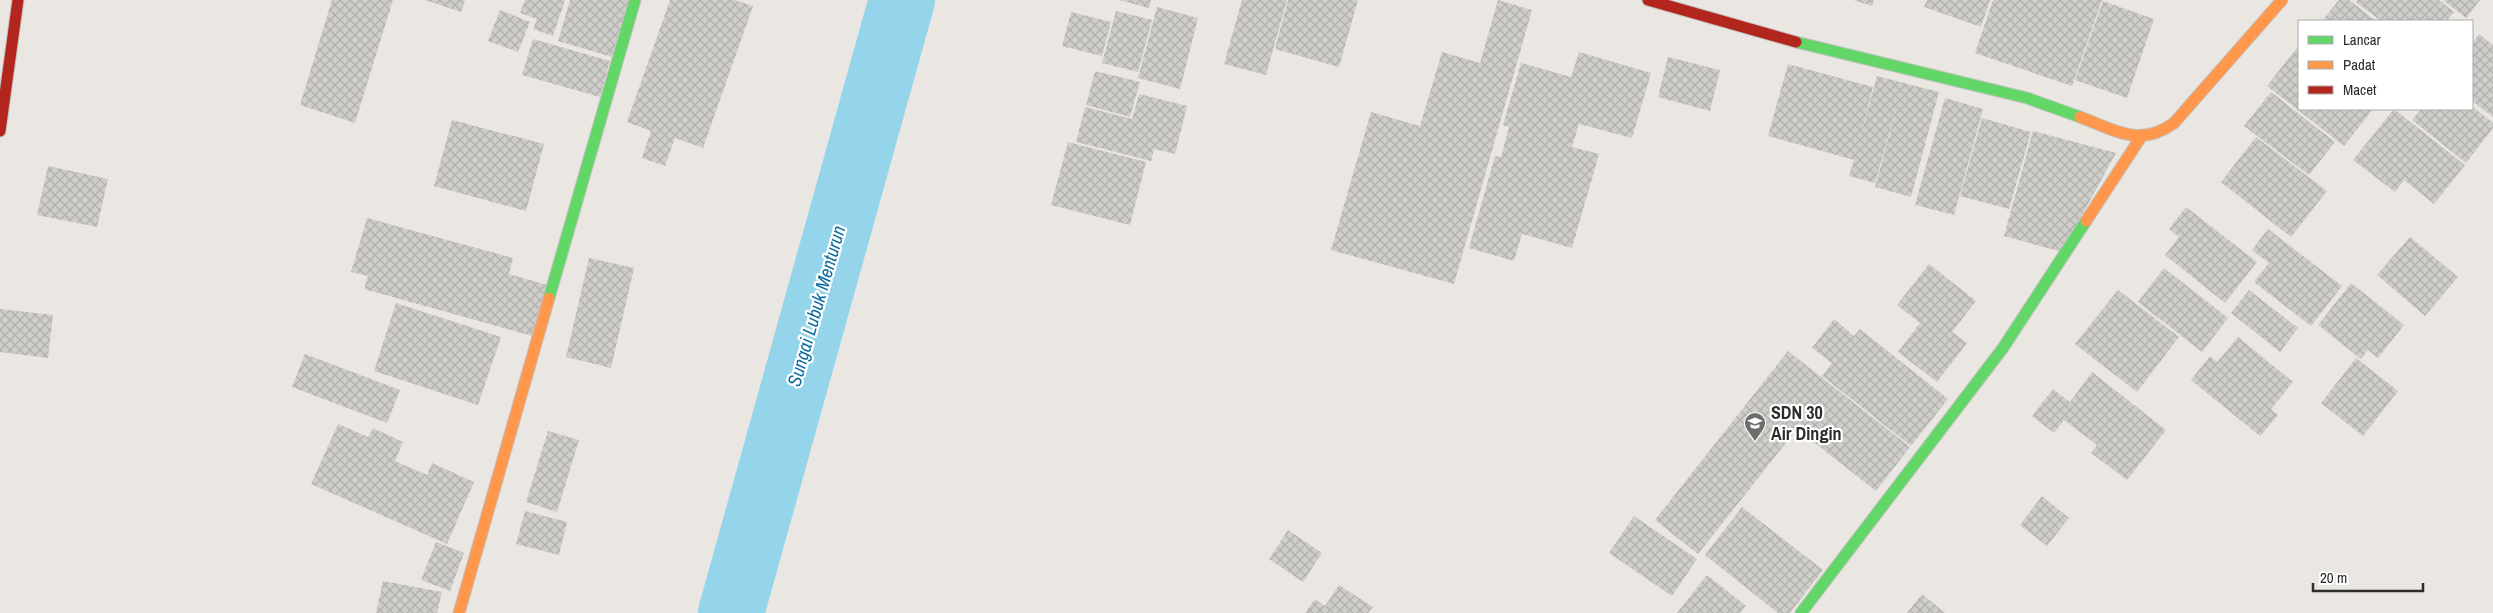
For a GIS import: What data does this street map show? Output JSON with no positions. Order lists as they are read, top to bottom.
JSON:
{
  "water": ["Sungai Lubuk Menturun"],
  "places": {
    "school or university": ["SDN 30 Air Dingin"]
  },
  "legend": ["Lancar", "Padat", "Macet"],
  "scale_bar": "20 m"
}
